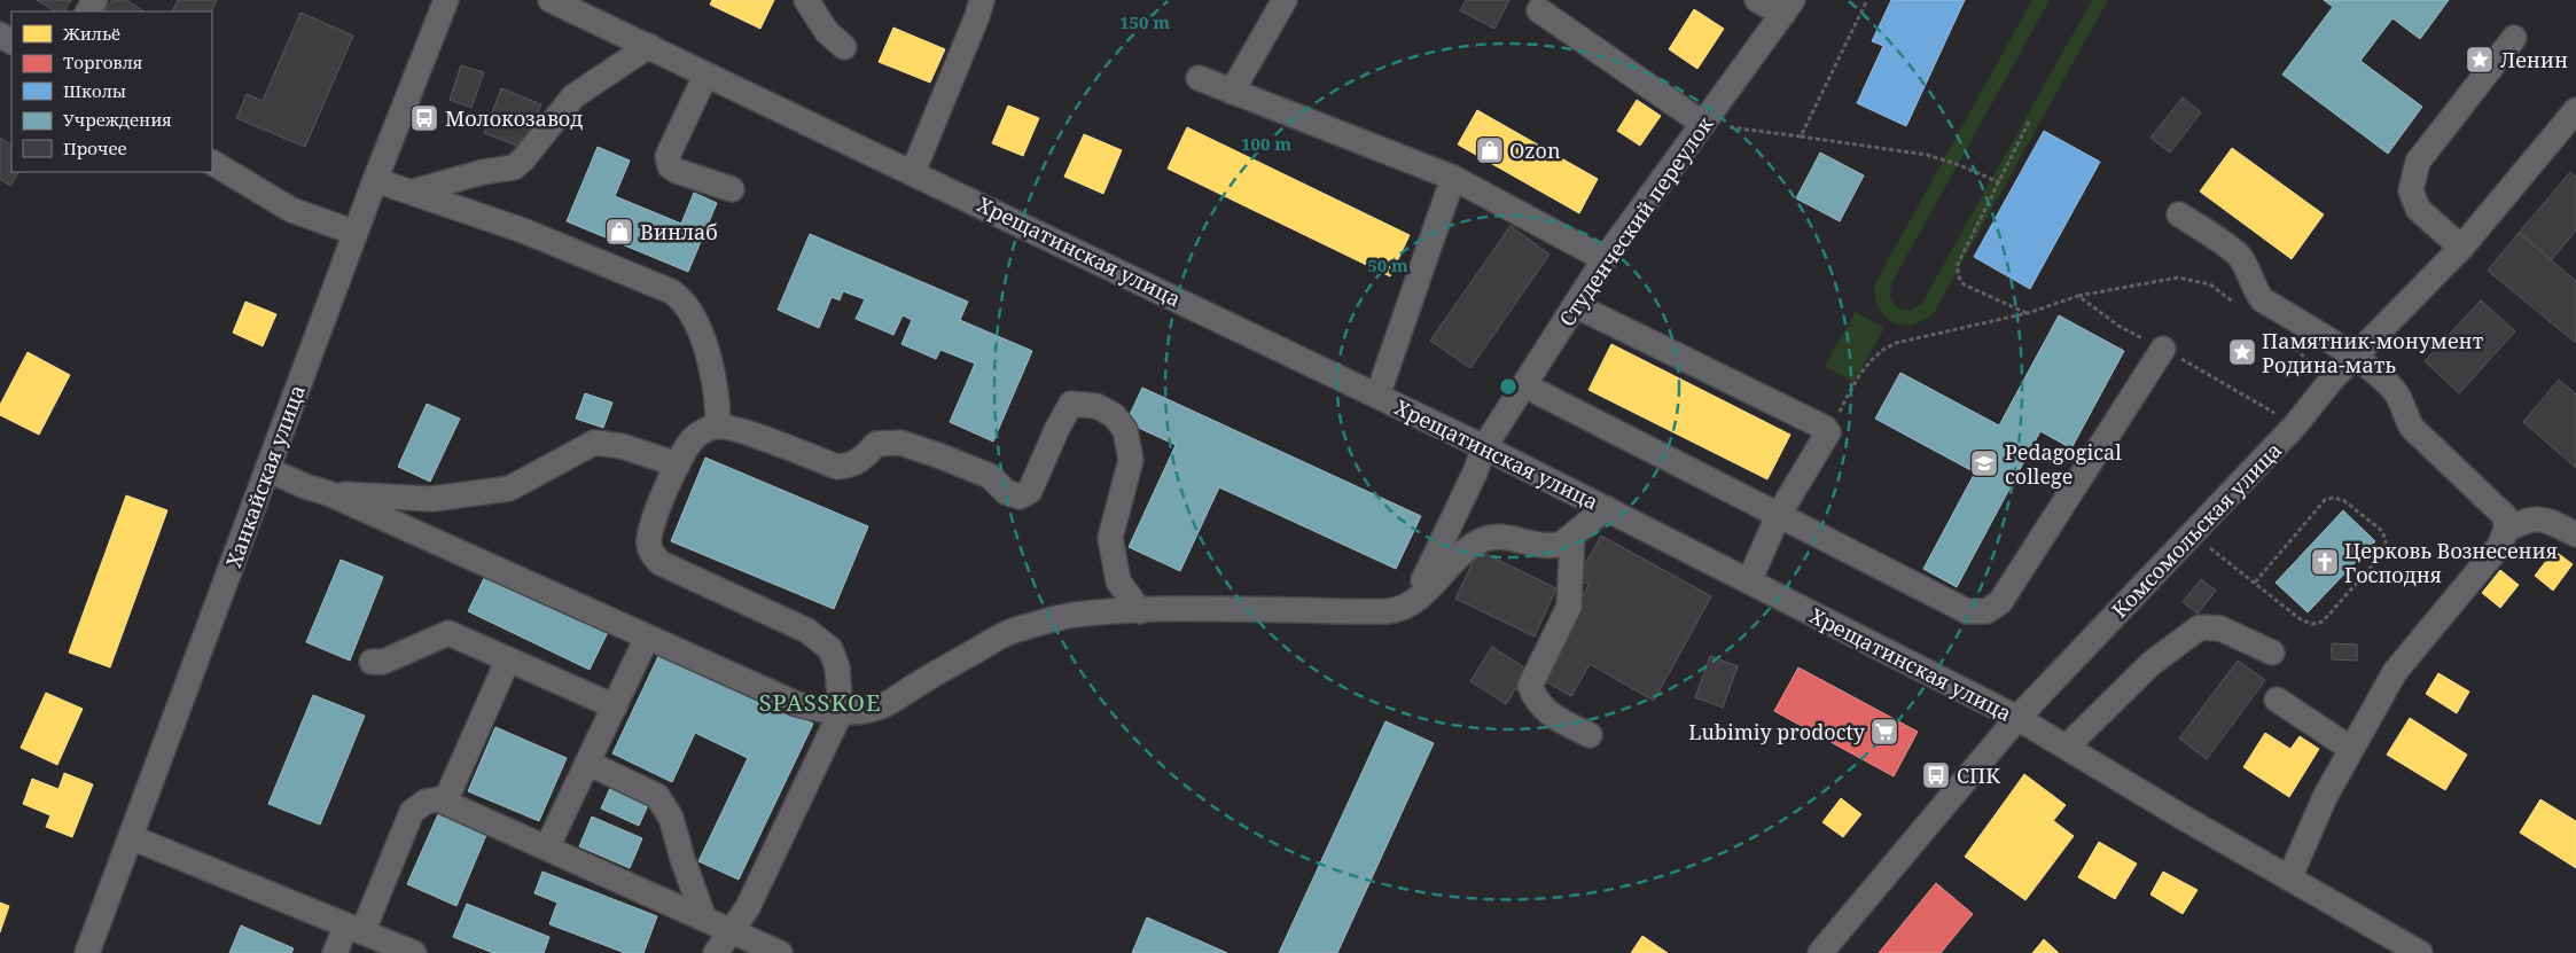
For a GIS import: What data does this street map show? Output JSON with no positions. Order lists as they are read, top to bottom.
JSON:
{
  "streets": {
    "street": [
      "Студенческий переулок",
      "Хрещатинская улица",
      "Ханкайская улица",
      "Комсомольская улица"
    ]
  },
  "crossings": [
    ["Студенческий переулок", "Хрещатинская улица"],
    ["Хрещатинская улица", "Комсомольская улица"]
  ],
  "districts": ["SPASSKOE"],
  "places": {
    "place": ["Ленин", "Памятник-монумент Родина-мать"],
    "bus stop": ["Молокозавод", "СПК"],
    "shop": ["Ozon", "Винлаб"],
    "school or university": ["Pedagogical college"],
    "church": ["Церковь Вознесения Господня"],
    "supermarket": ["Lubimiy prodocty"]
  },
  "legend": [
    "Жильё",
    "Торговля",
    "Школы",
    "Учреждения",
    "Прочее"
  ],
  "rings": ["150 m", "100 m", "50 m"]
}
